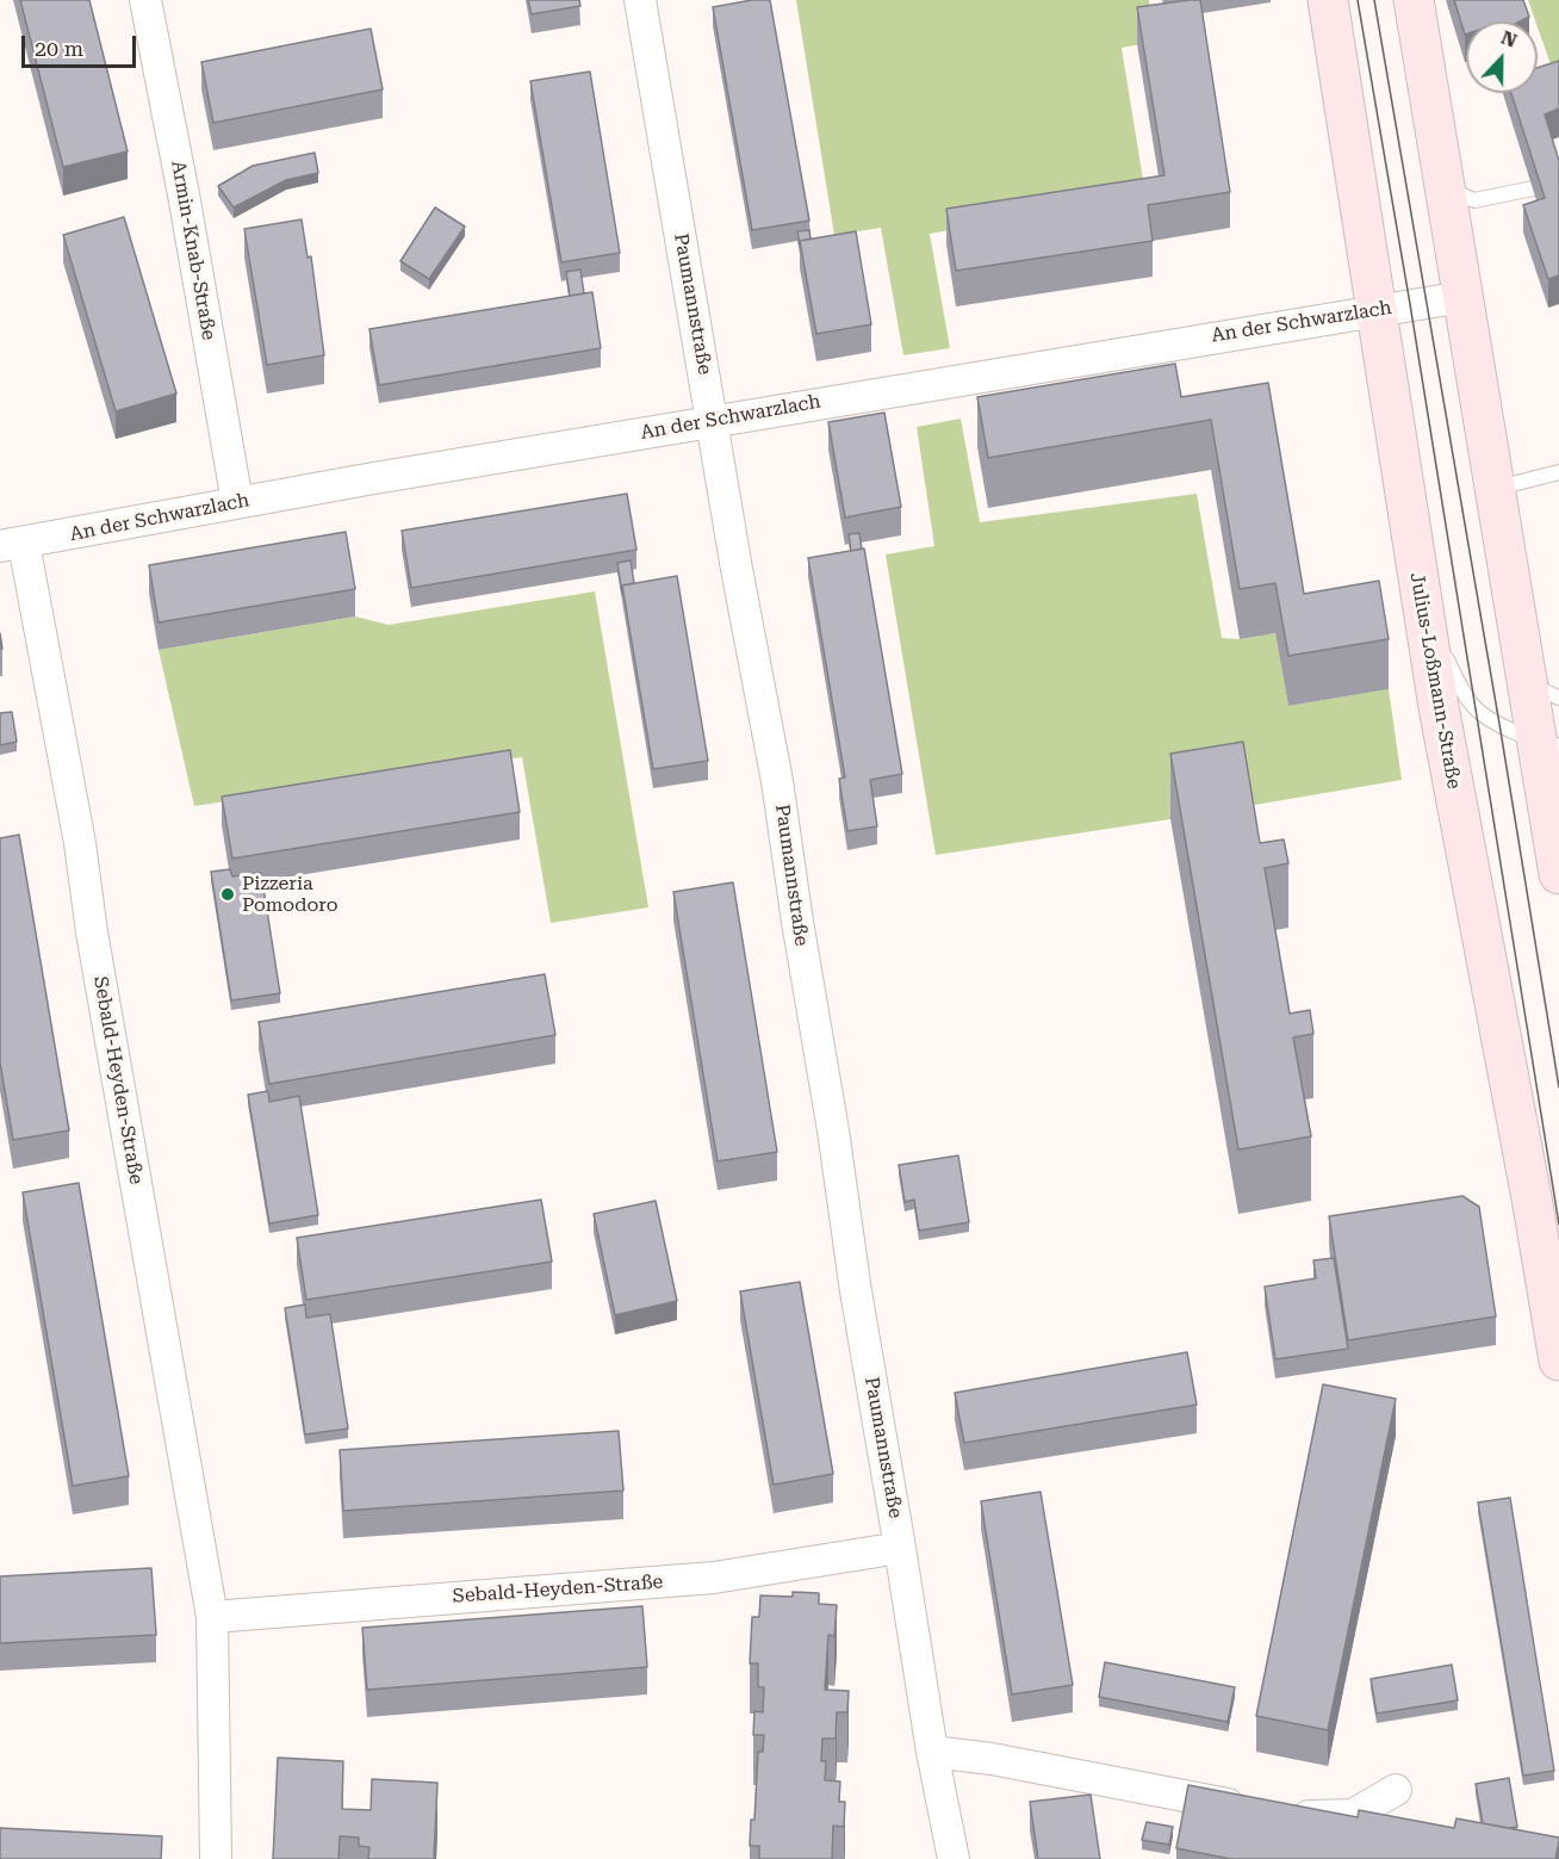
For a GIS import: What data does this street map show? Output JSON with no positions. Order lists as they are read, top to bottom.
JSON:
{
  "streets": {
    "main road": ["Julius-Loßmann-Straße"],
    "street": [
      "Armin-Knab-Straße",
      "Paumannstraße",
      "An der Schwarzlach",
      "Sebald-Heyden-Straße"
    ]
  },
  "crossings": [
    ["Armin-Knab-Straße", "An der Schwarzlach"],
    ["Paumannstraße", "An der Schwarzlach"],
    ["Paumannstraße", "Sebald-Heyden-Straße"],
    ["An der Schwarzlach", "Julius-Loßmann-Straße"],
    ["An der Schwarzlach", "Sebald-Heyden-Straße"]
  ],
  "places": ["Pizzeria Pomodoro"],
  "scale_bar": "20 m",
  "north": "top"
}
